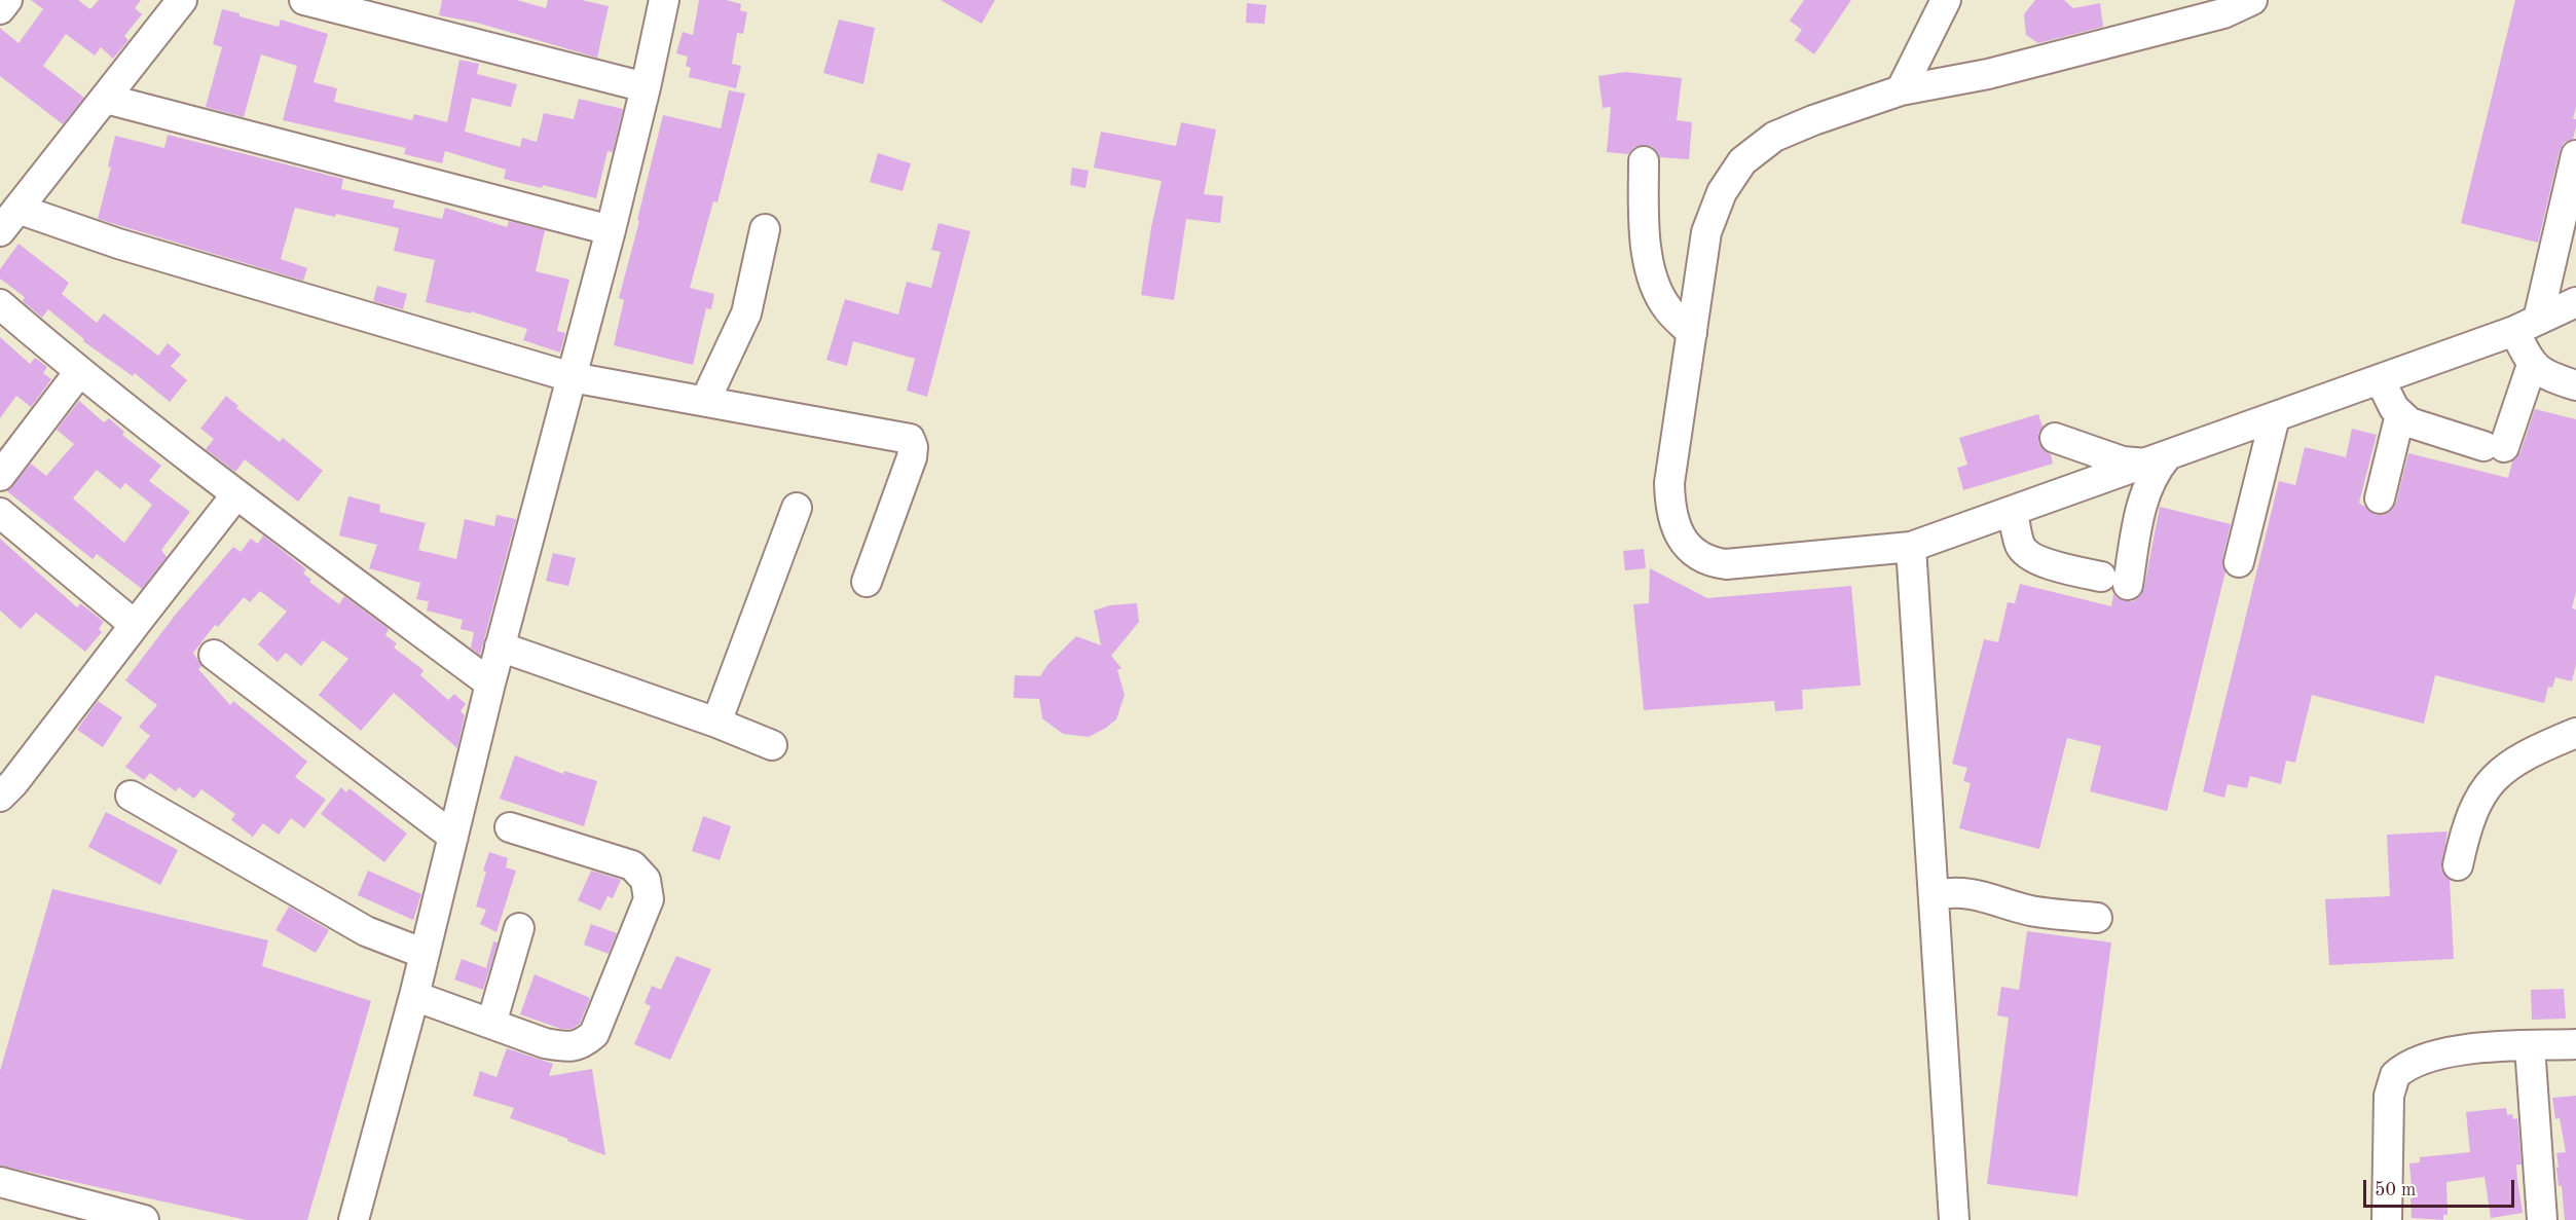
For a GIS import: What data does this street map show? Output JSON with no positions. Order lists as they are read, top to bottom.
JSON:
{
  "scale_bar": "50 m"
}
